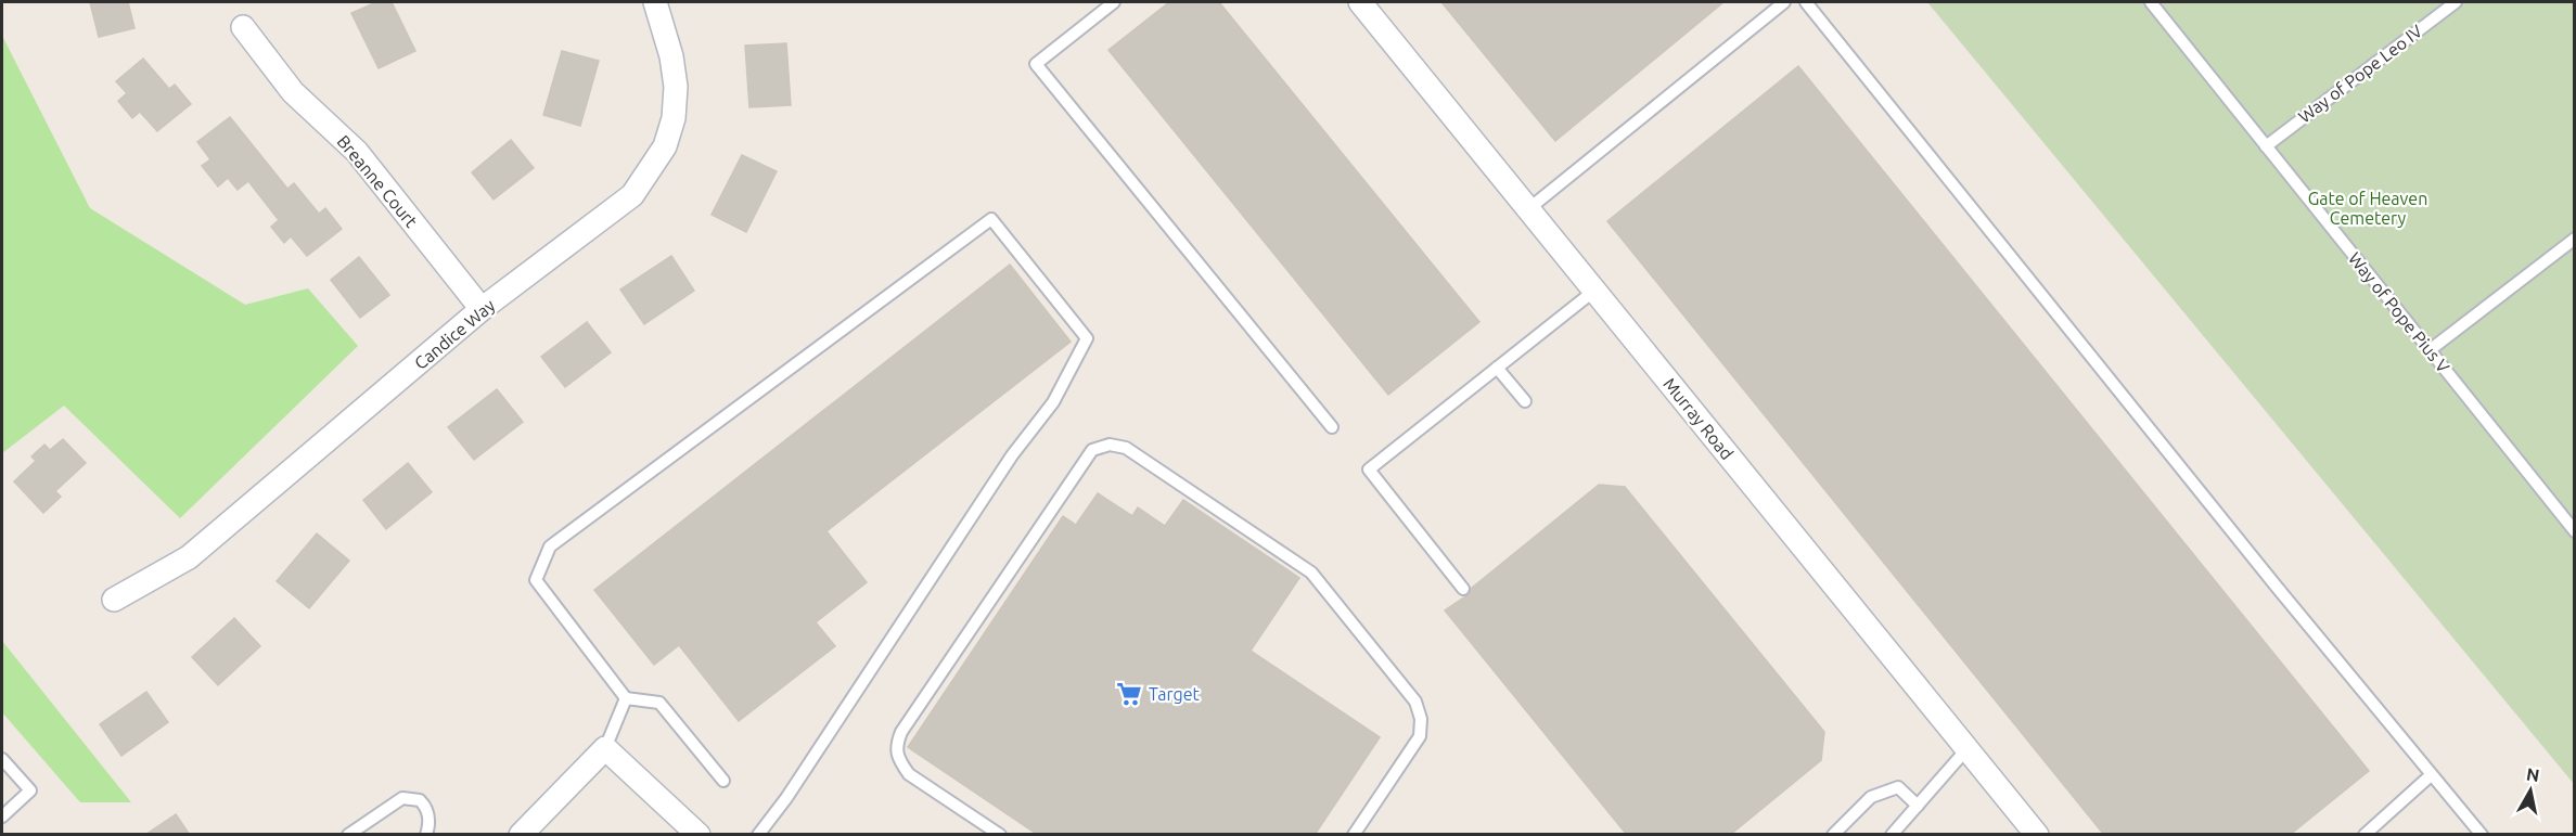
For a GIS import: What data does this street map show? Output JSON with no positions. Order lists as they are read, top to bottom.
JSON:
{
  "streets": {
    "street": ["Breanne Court", "Candice Way", "Murray Road"],
    "lane": ["Way of Pope Leo IV", "Way of Pope Pius V"]
  },
  "crossings": [
    ["Way of Pope Leo IV", "Way of Pope Pius V"],
    ["Breanne Court", "Candice Way"]
  ],
  "parks": ["Gate of Heaven Cemetery"],
  "places": {
    "supermarket": ["Target"]
  },
  "north": "top"
}
